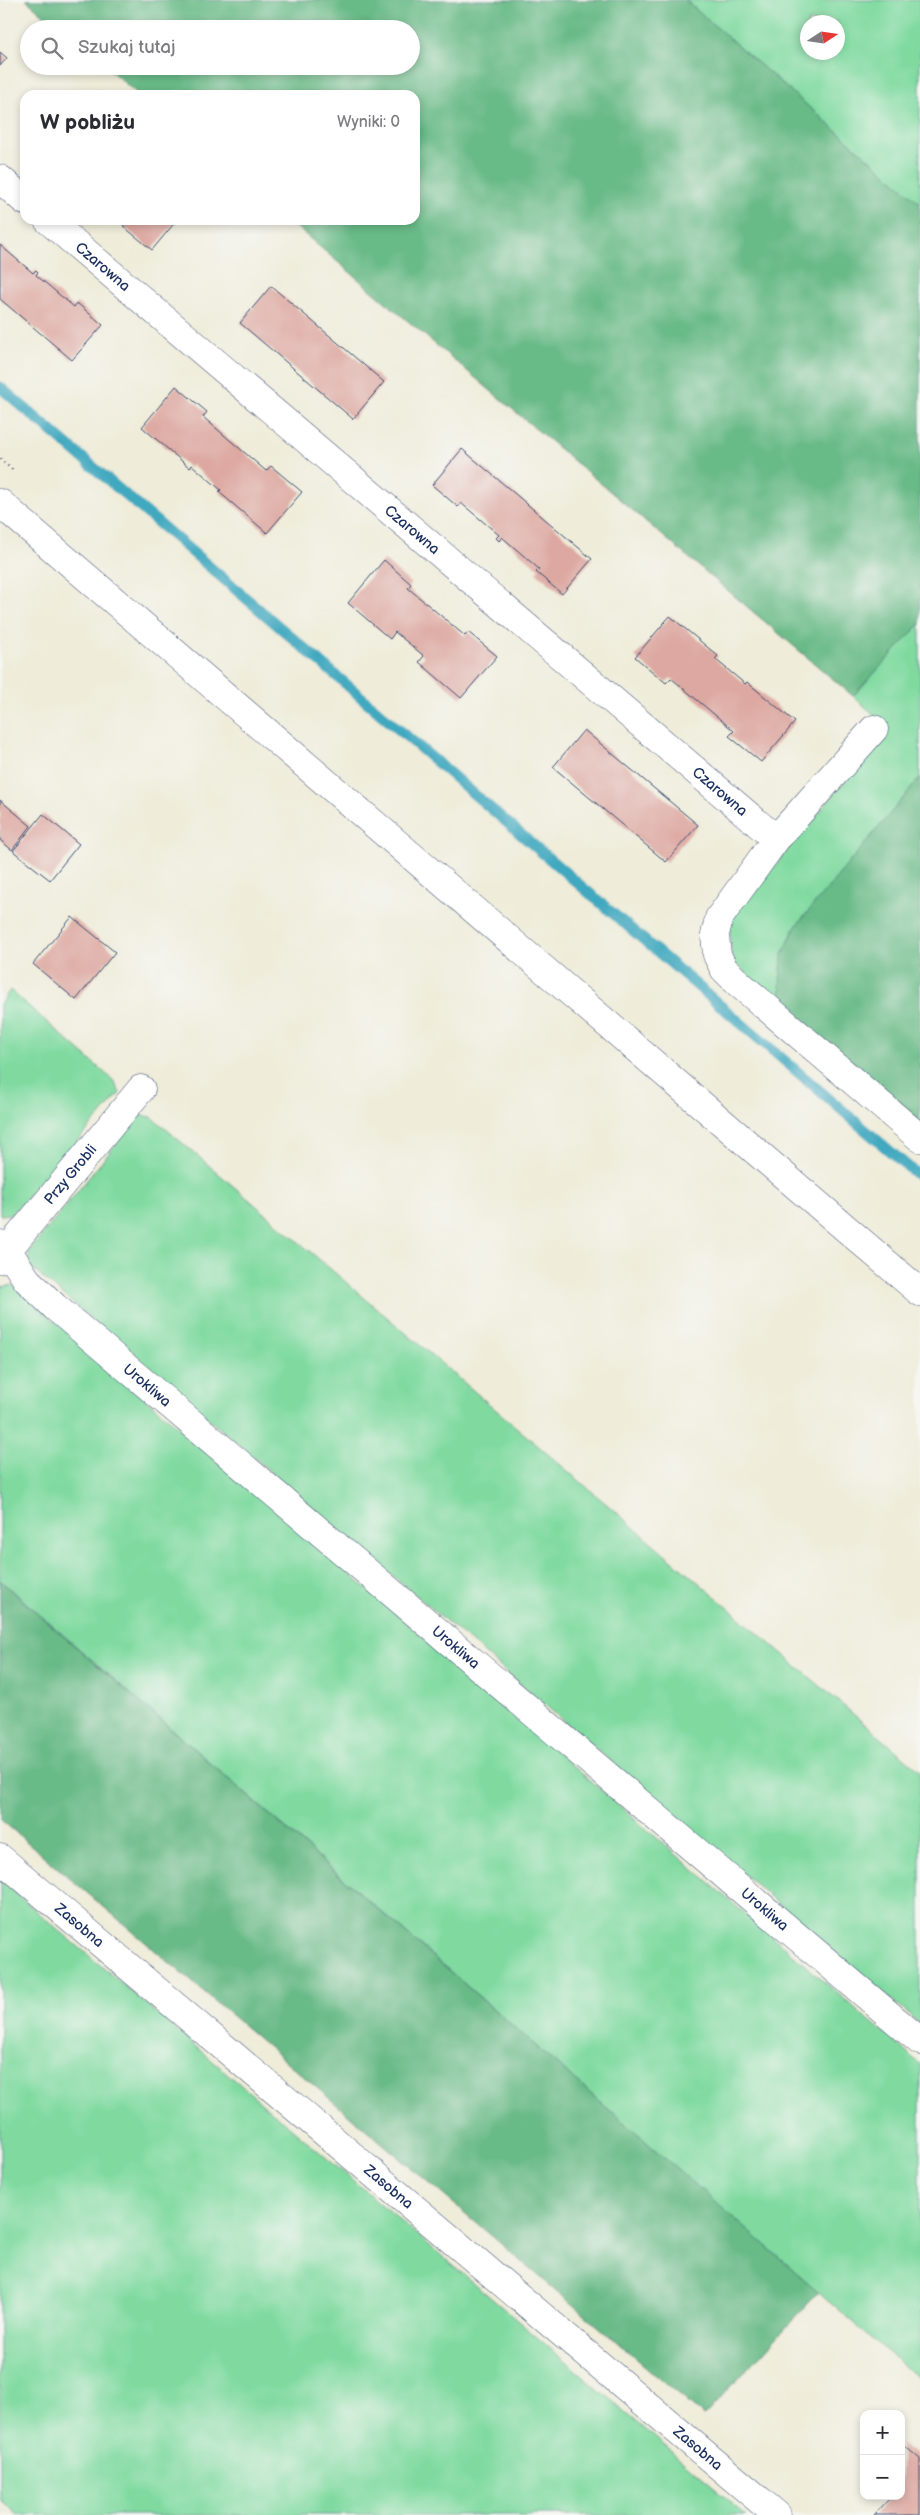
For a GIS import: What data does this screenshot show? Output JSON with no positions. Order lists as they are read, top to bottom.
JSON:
{
  "streets": {
    "street": [
      "Czarowna",
      "Przy Grobli",
      "Urokliwa",
      "Zasobna"
    ]
  },
  "crossings": [
    ["Przy Grobli", "Urokliwa"]
  ],
  "north": "right",
  "page": {
    "search": "Szukaj tutaj",
    "heading": ["W pobliżu", "Wyniki: 0"],
    "map_buttons": ["+", "−"]
  }
}
